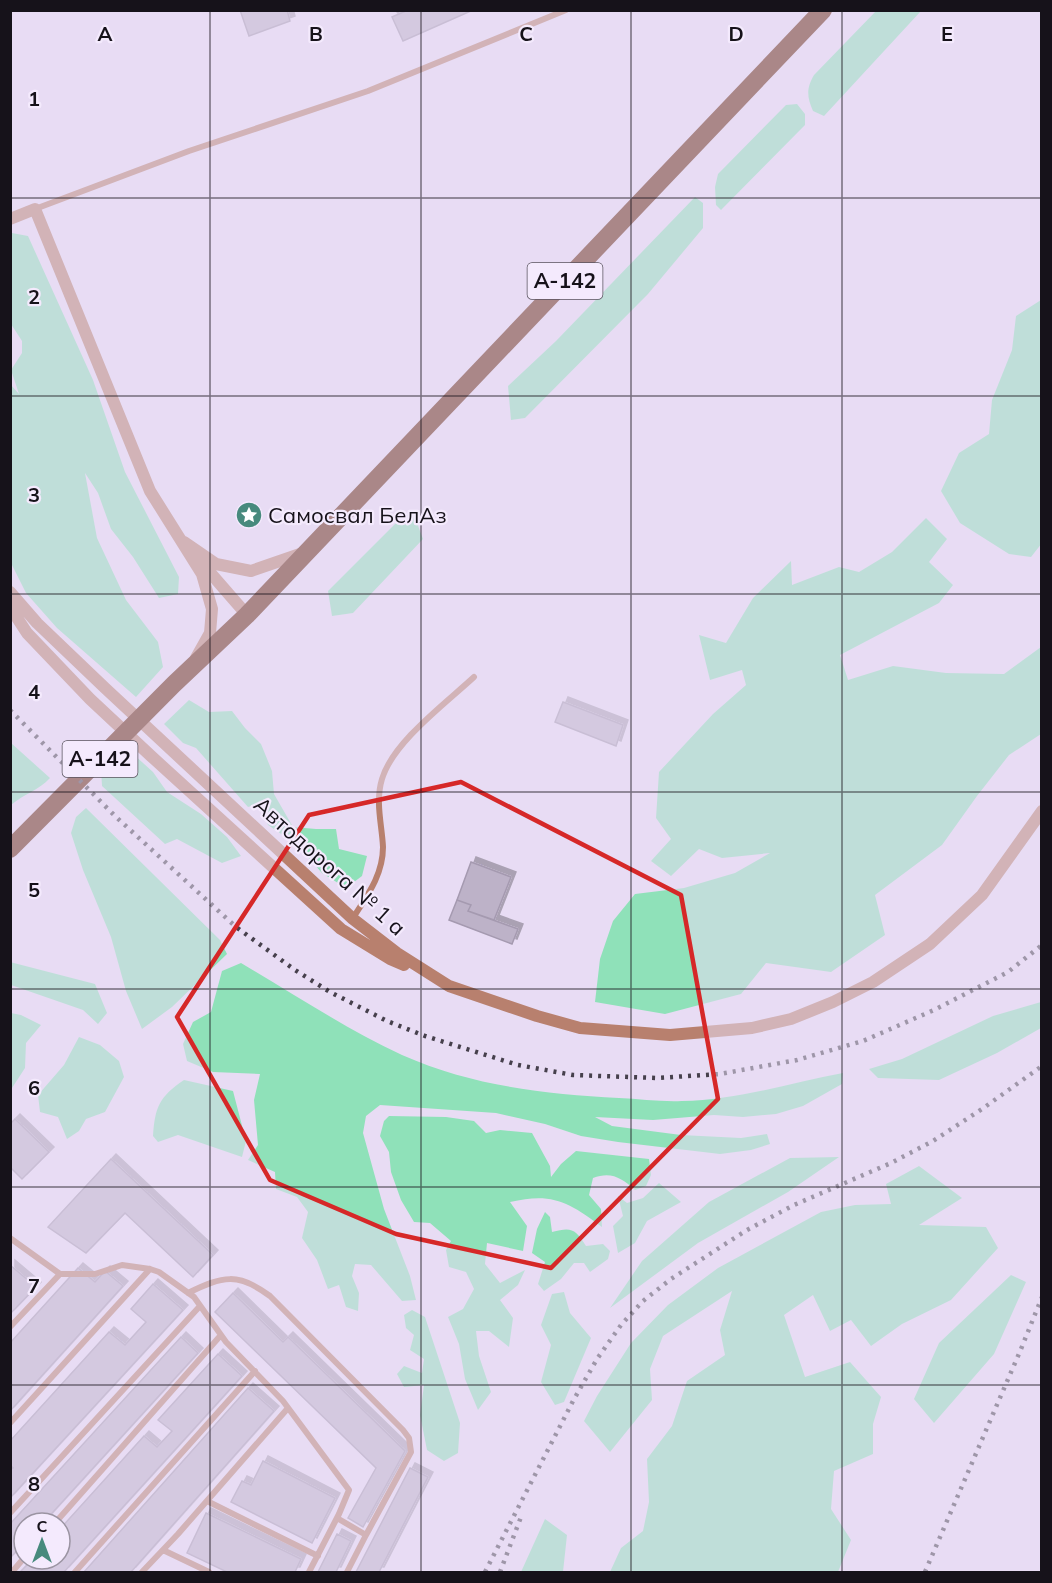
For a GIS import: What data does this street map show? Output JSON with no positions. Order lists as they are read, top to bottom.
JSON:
{
  "streets": {
    "highway": ["А-142"],
    "street": ["Автодорога № 1 а"]
  },
  "places": {
    "place": ["Самосвал БелАз"]
  },
  "north": "top",
  "grid": {
    "columns": [
      "A",
      "B",
      "C",
      "D",
      "E"
    ],
    "rows": [
      "1",
      "2",
      "3",
      "4",
      "5",
      "6",
      "7",
      "8"
    ]
  }
}
